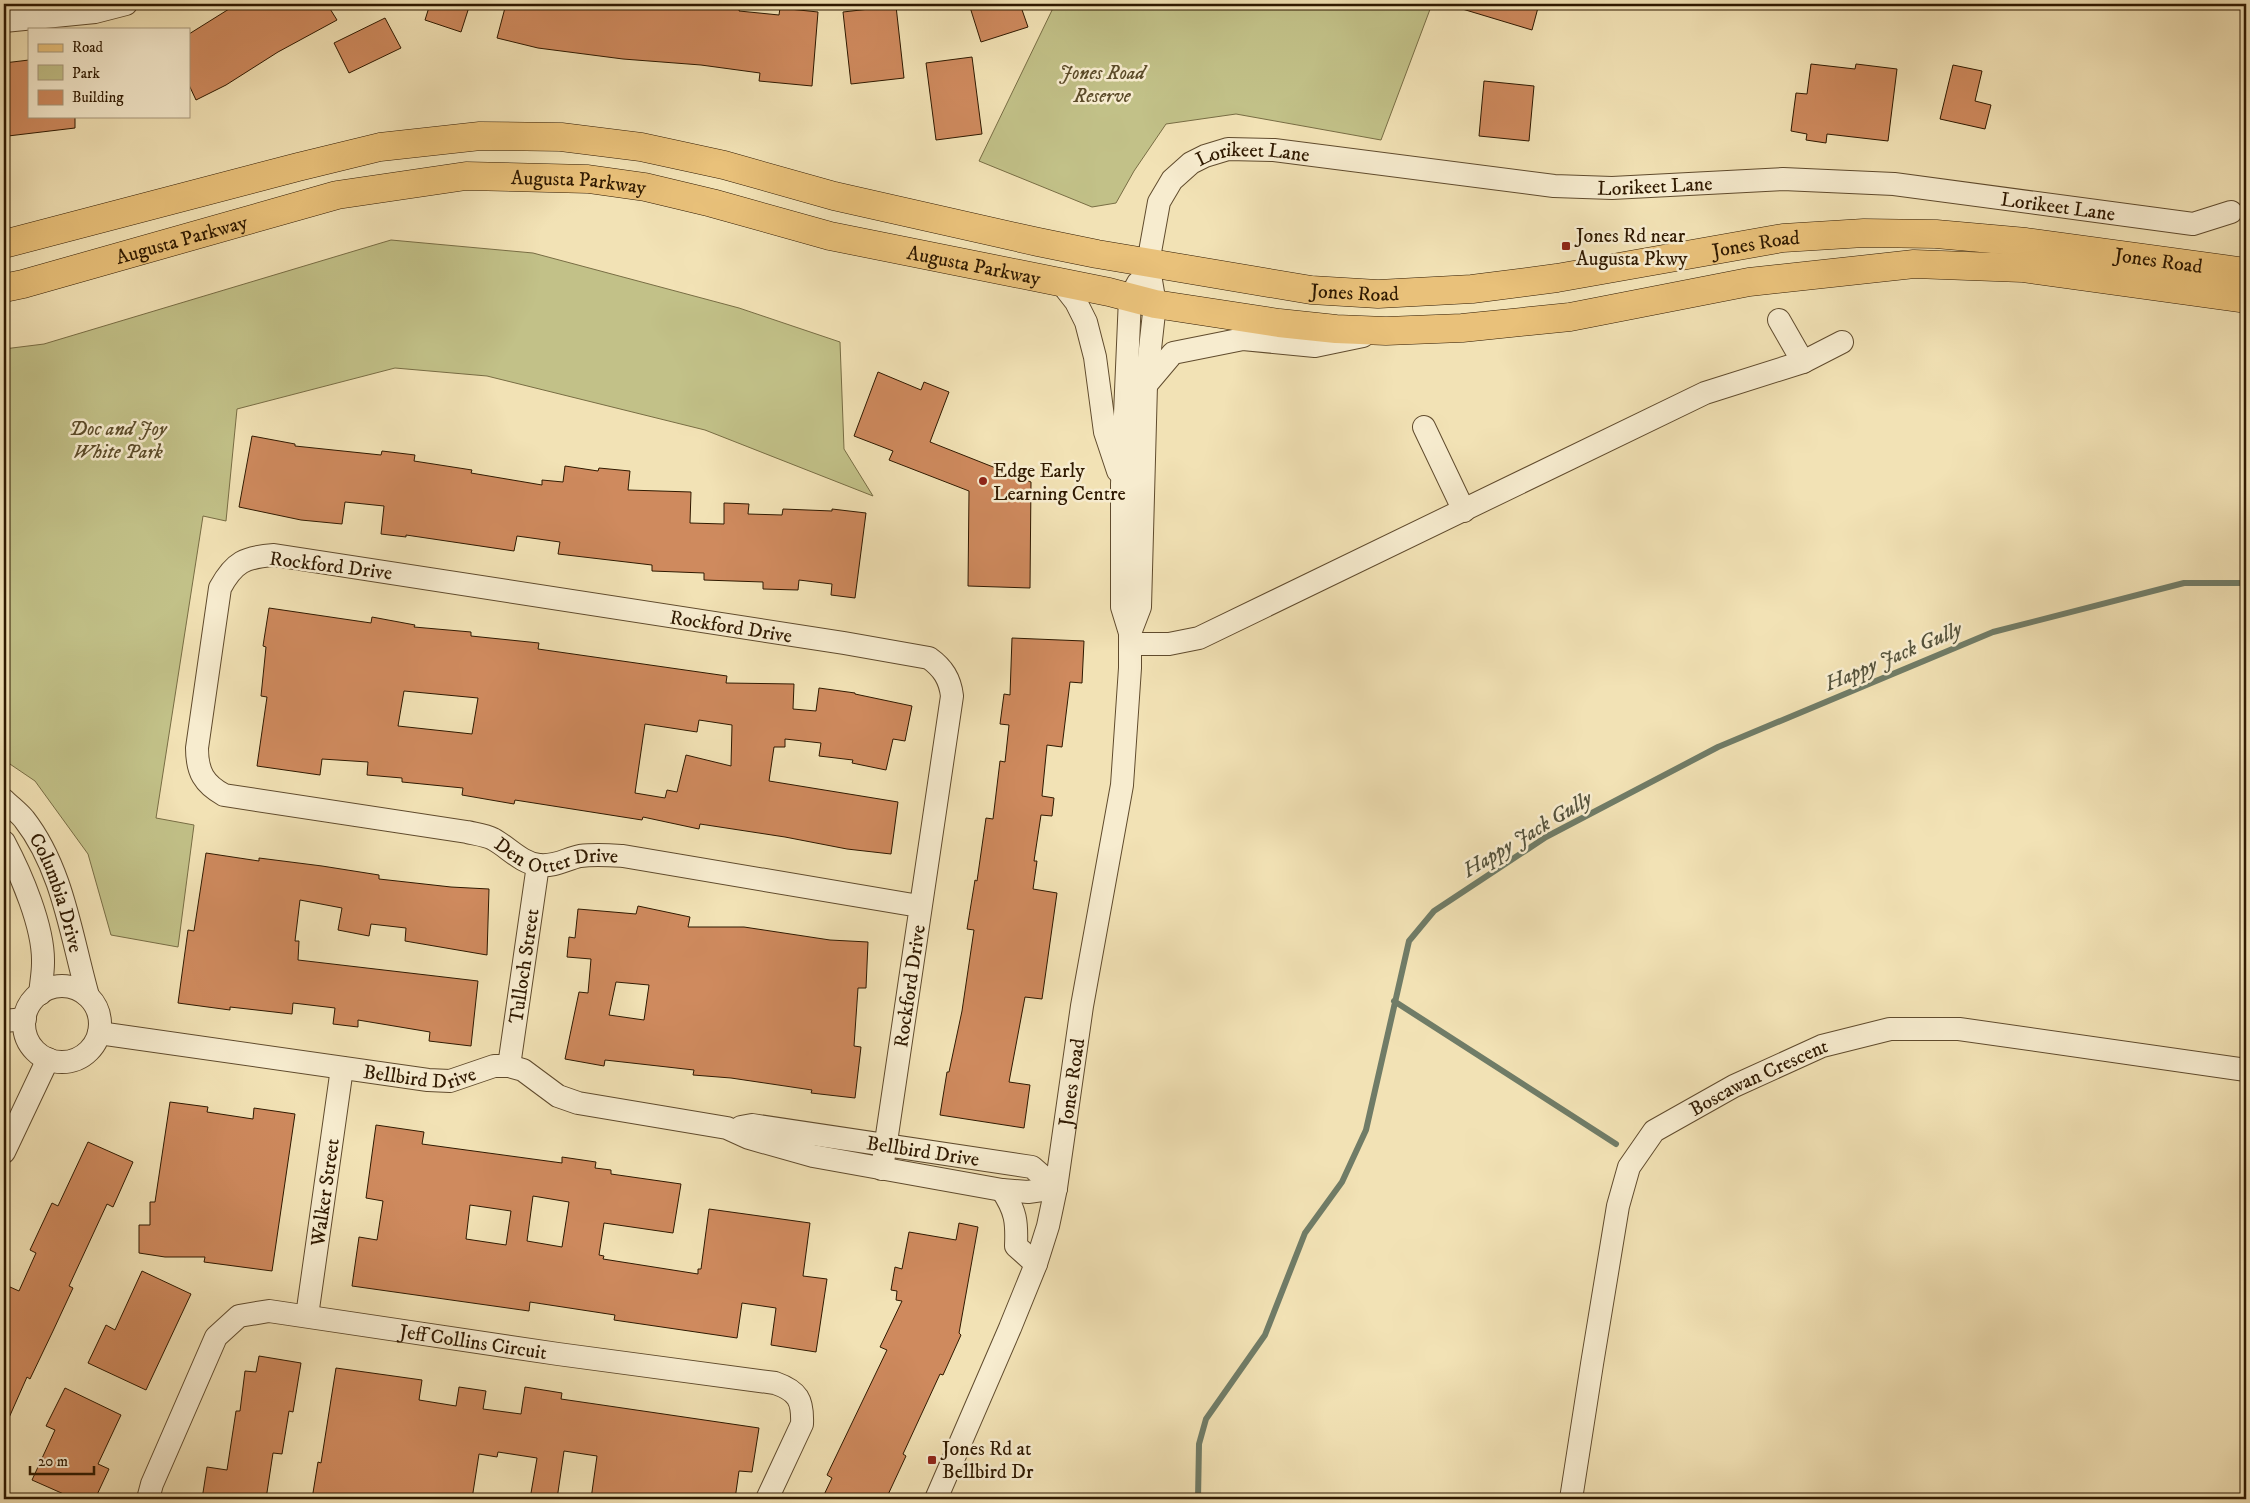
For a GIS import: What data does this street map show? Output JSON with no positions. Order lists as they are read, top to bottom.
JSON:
{
  "streets": {
    "main road": ["Augusta Parkway", "Jones Road"],
    "street": [
      "Lorikeet Lane",
      "Rockford Drive",
      "Den Otter Drive",
      "Columbia Drive",
      "Tulloch Street",
      "Bellbird Drive",
      "Boscawan Crescent",
      "Walker Street",
      "Jeff Collins Circuit"
    ]
  },
  "crossings": [
    ["Lorikeet Lane", "Augusta Parkway"],
    ["Lorikeet Lane", "Jones Road"],
    ["Augusta Parkway", "Jones Road"],
    ["Jones Road", "Bellbird Drive"],
    ["Rockford Drive", "Den Otter Drive"],
    ["Rockford Drive", "Bellbird Drive"],
    ["Den Otter Drive", "Tulloch Street"],
    ["Columbia Drive", "Bellbird Drive"],
    ["Tulloch Street", "Bellbird Drive"],
    ["Bellbird Drive", "Walker Street"],
    ["Walker Street", "Jeff Collins Circuit"]
  ],
  "water": ["Happy Jack Gully"],
  "parks": ["Jones Road Reserve", "Doc and Joy White Park"],
  "places": {
    "transit": ["Jones Rd near Augusta Pkwy", "Jones Rd at Bellbird Dr"],
    "other": ["Edge Early Learning Centre"]
  },
  "legend": ["Road", "Park", "Building"],
  "scale_bar": "20 m"
}
